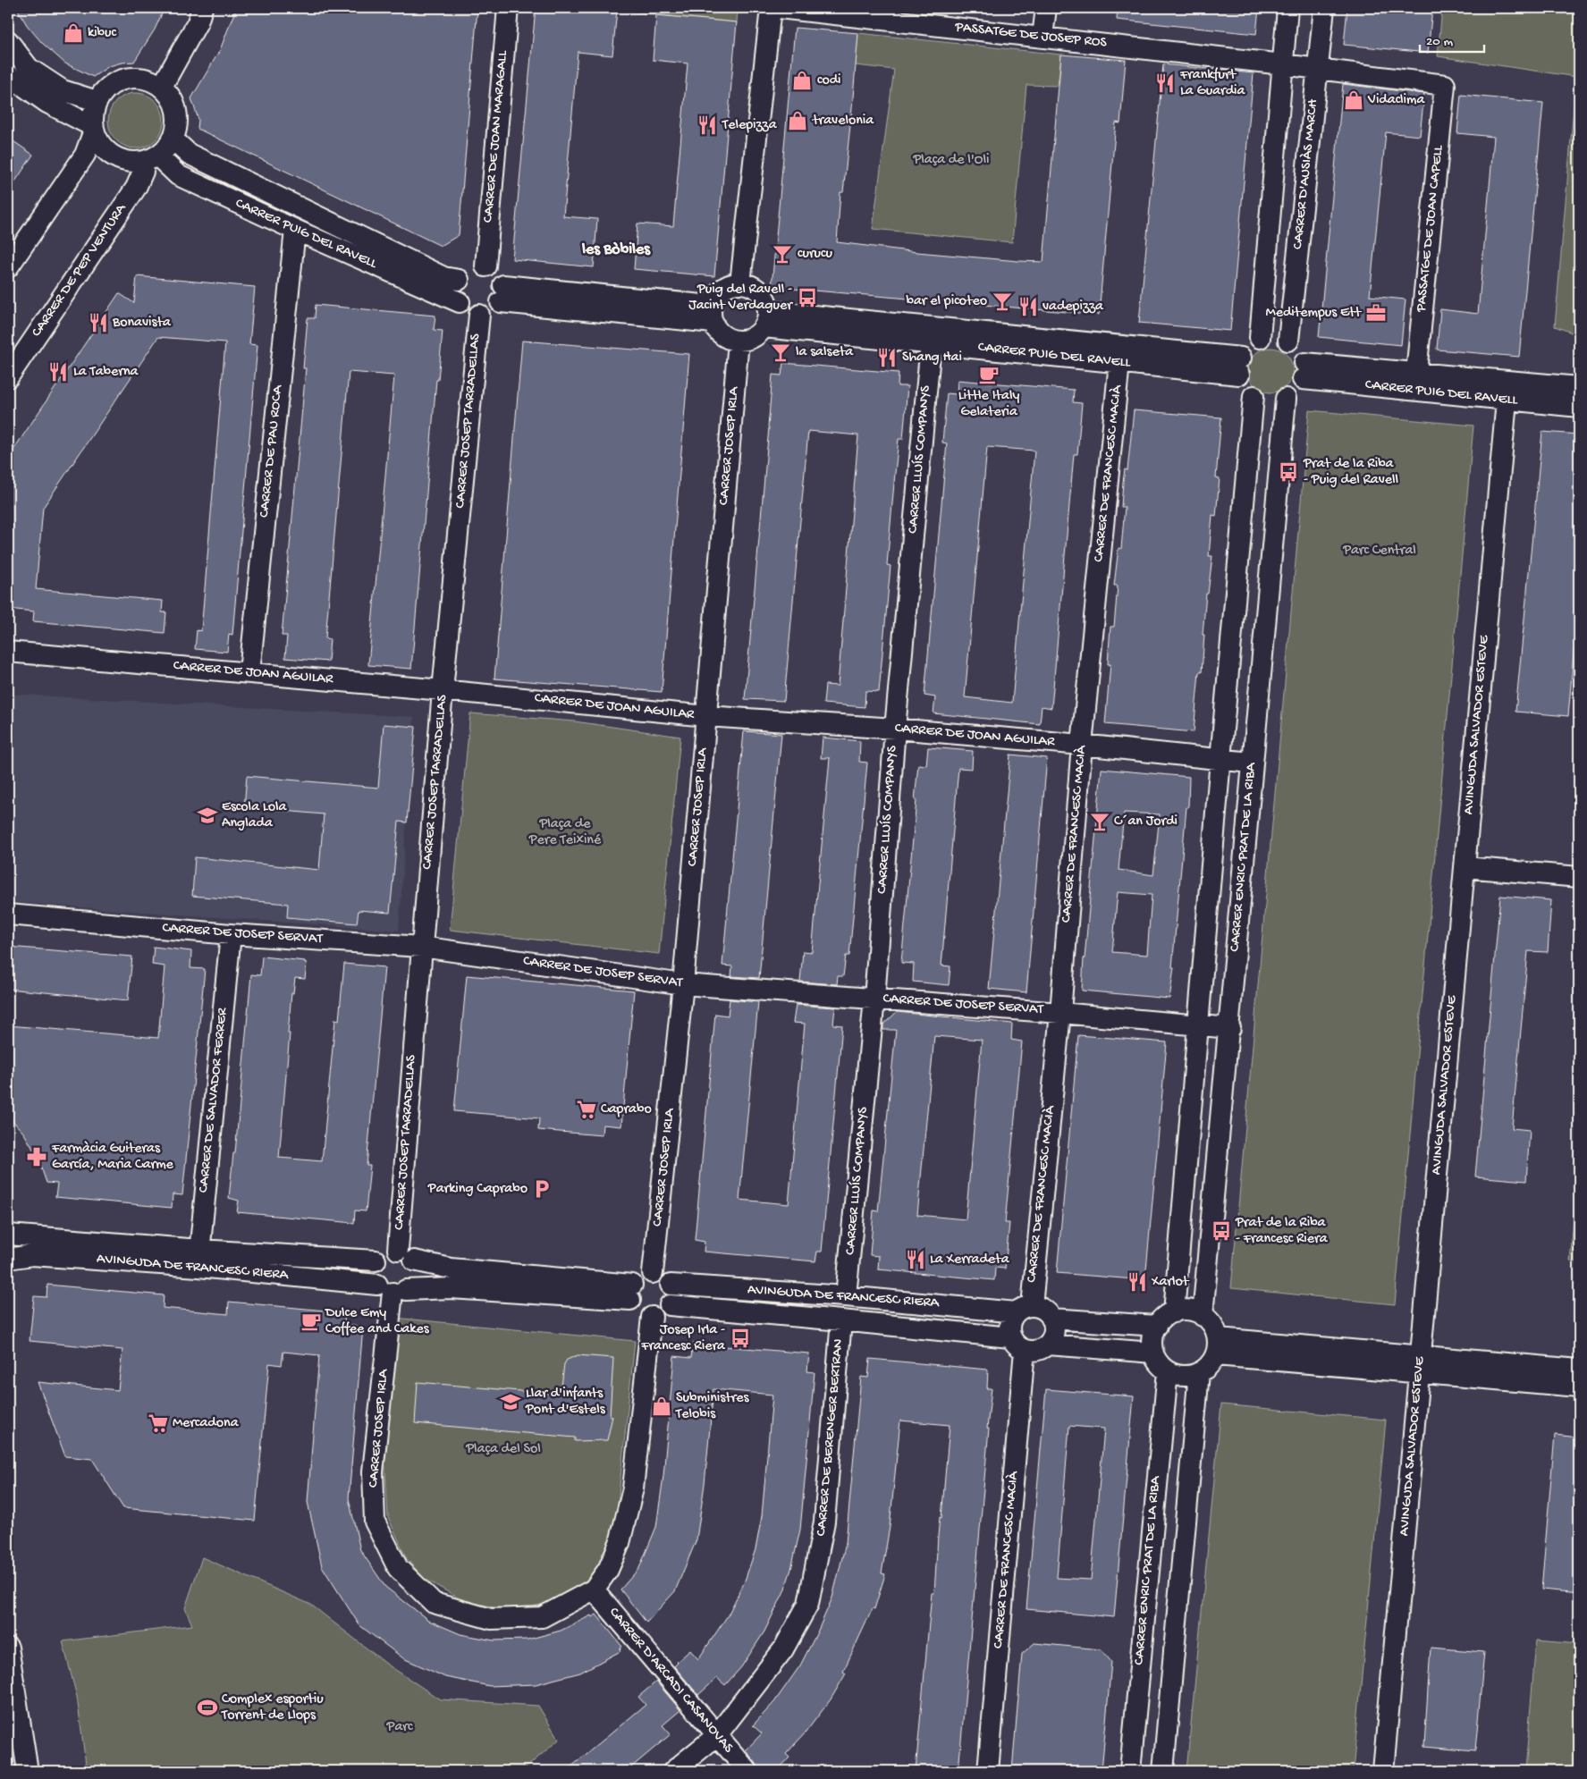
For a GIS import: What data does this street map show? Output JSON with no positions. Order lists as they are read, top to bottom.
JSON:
{
  "streets": {
    "street": [
      "PASSATGE DE JOSEP ROS",
      "CARRER DE JOAN MARAGALL",
      "CARRER D'AUSIÀS MARCH",
      "PASSATGE DE JOAN CAPELL",
      "CARRER PUIG DEL RAVELL",
      "CARRER DE PEP VENTURA",
      "CARRER JOSEP TARRADELLAS",
      "CARRER JOSEP IRLA",
      "CARRER DE PAU ROCA",
      "CARRER LLUÍS COMPANYS",
      "CARRER DE FRANCESC MACIÀ",
      "CARRER DE JOAN AGUILAR",
      "AVINGUDA SALVADOR ESTEVE",
      "CARRER ENRIC PRAT DE LA RIBA",
      "CARRER DE JOSEP SERVAT",
      "CARRER DE SALVADOR FERRER",
      "AVINGUDA DE FRANCESC RIERA",
      "CARRER DE BERENGER BERTRAN",
      "CARRER D'ARCADI CASANOVAS"
    ]
  },
  "crossings": [
    ["PASSATGE DE JOSEP ROS", "CARRER D'AUSIÀS MARCH"],
    ["PASSATGE DE JOSEP ROS", "PASSATGE DE JOAN CAPELL"],
    ["CARRER DE JOAN MARAGALL", "CARRER PUIG DEL RAVELL"],
    ["CARRER DE JOAN MARAGALL", "CARRER JOSEP TARRADELLAS"],
    ["CARRER D'AUSIÀS MARCH", "CARRER PUIG DEL RAVELL"],
    ["CARRER D'AUSIÀS MARCH", "CARRER ENRIC PRAT DE LA RIBA"],
    ["PASSATGE DE JOAN CAPELL", "CARRER PUIG DEL RAVELL"],
    ["CARRER PUIG DEL RAVELL", "CARRER DE PEP VENTURA"],
    ["CARRER PUIG DEL RAVELL", "CARRER JOSEP TARRADELLAS"],
    ["CARRER PUIG DEL RAVELL", "CARRER JOSEP IRLA"],
    ["CARRER PUIG DEL RAVELL", "CARRER DE PAU ROCA"],
    ["CARRER PUIG DEL RAVELL", "CARRER LLUÍS COMPANYS"],
    ["CARRER PUIG DEL RAVELL", "CARRER DE FRANCESC MACIÀ"],
    ["CARRER PUIG DEL RAVELL", "AVINGUDA SALVADOR ESTEVE"],
    ["CARRER PUIG DEL RAVELL", "CARRER ENRIC PRAT DE LA RIBA"],
    ["CARRER JOSEP TARRADELLAS", "CARRER JOSEP IRLA"],
    ["CARRER JOSEP TARRADELLAS", "CARRER DE JOAN AGUILAR"],
    ["CARRER JOSEP TARRADELLAS", "CARRER DE JOSEP SERVAT"],
    ["CARRER JOSEP TARRADELLAS", "AVINGUDA DE FRANCESC RIERA"],
    ["CARRER JOSEP IRLA", "CARRER DE JOAN AGUILAR"],
    ["CARRER JOSEP IRLA", "CARRER DE JOSEP SERVAT"],
    ["CARRER JOSEP IRLA", "AVINGUDA DE FRANCESC RIERA"],
    ["CARRER JOSEP IRLA", "CARRER D'ARCADI CASANOVAS"],
    ["CARRER DE PAU ROCA", "CARRER DE JOAN AGUILAR"],
    ["CARRER LLUÍS COMPANYS", "CARRER DE JOAN AGUILAR"],
    ["CARRER LLUÍS COMPANYS", "CARRER DE JOSEP SERVAT"],
    ["CARRER LLUÍS COMPANYS", "AVINGUDA DE FRANCESC RIERA"],
    ["CARRER DE FRANCESC MACIÀ", "CARRER DE JOAN AGUILAR"],
    ["CARRER DE FRANCESC MACIÀ", "CARRER DE JOSEP SERVAT"],
    ["CARRER DE FRANCESC MACIÀ", "AVINGUDA DE FRANCESC RIERA"],
    ["CARRER DE JOAN AGUILAR", "CARRER ENRIC PRAT DE LA RIBA"],
    ["CARRER ENRIC PRAT DE LA RIBA", "CARRER DE JOSEP SERVAT"],
    ["CARRER DE JOSEP SERVAT", "CARRER DE SALVADOR FERRER"],
    ["CARRER DE SALVADOR FERRER", "AVINGUDA DE FRANCESC RIERA"],
    ["AVINGUDA DE FRANCESC RIERA", "CARRER DE BERENGER BERTRAN"],
    ["CARRER DE BERENGER BERTRAN", "CARRER D'ARCADI CASANOVAS"]
  ],
  "districts": ["les Bòbiles"],
  "parks": [
    "Plaça de l'Oli",
    "Parc Central",
    "Plaça de Pere Teixiné",
    "Plaça del Sol",
    "Parc"
  ],
  "places": {
    "shop": [
      "kibuc",
      "codi",
      "Vidaclima",
      "travelonia",
      "Subministres Telobis"
    ],
    "restaurant": [
      "Frankfurt La Guardia",
      "Telepizza",
      "vadepizza",
      "Bonavista",
      "Shang Hai",
      "La Taberna",
      "La Xerradeta",
      "Xarlot"
    ],
    "bar": [
      "curucu",
      "bar el picoteo",
      "la salseta",
      "C´an Jordi"
    ],
    "bus stop": [
      "Puig del Ravell - Jacint Verdaguer",
      "Prat de la Riba - Puig del Ravell",
      "Prat de la Riba - Francesc Riera",
      "Josep Irla - Francesc Riera"
    ],
    "office": ["Meditempus Ett"],
    "cafe": ["Little Italy Gelateria", "Dulce Emy Coffee and Cakes"],
    "school or university": ["Escola Lola Anglada", "Llar d'infants Pont d'Estels"],
    "supermarket": ["Caprabo", "Mercadona"],
    "pharmacy": ["Farmàcia Guiteras García, Maria Carme"],
    "parking": ["Parking Caprabo"],
    "sports": ["Complex esportiu Torrent de Llops"]
  },
  "scale_bar": "20 m"
}
